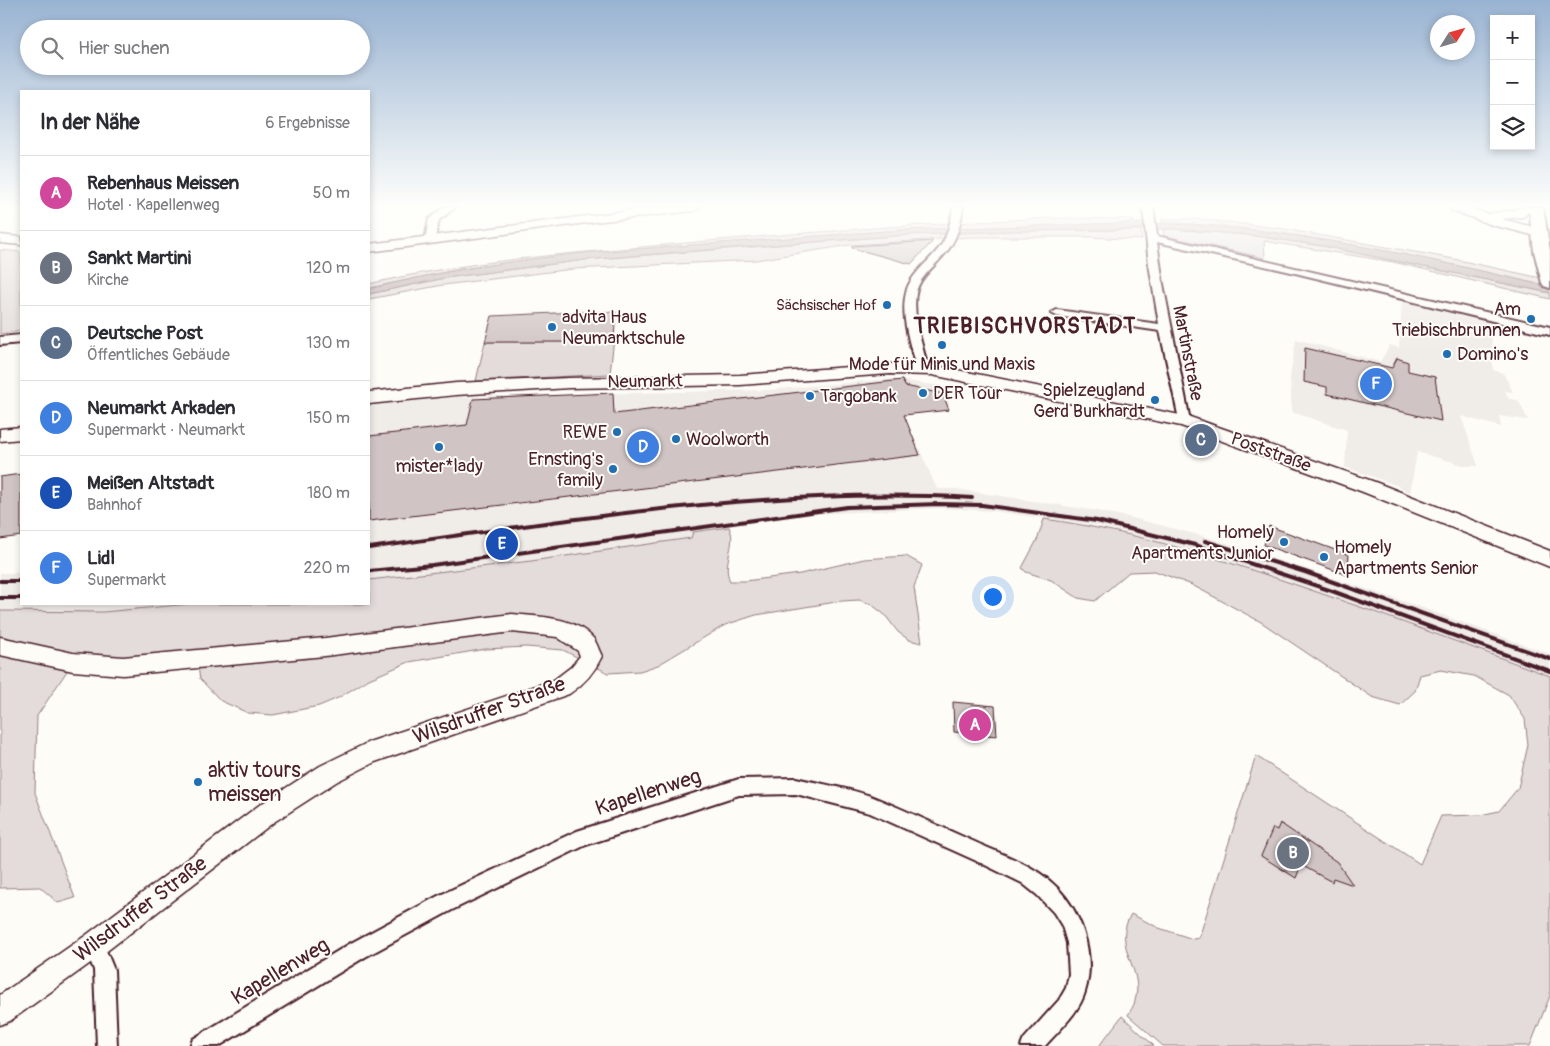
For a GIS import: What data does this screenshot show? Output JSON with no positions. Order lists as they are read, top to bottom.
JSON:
{
  "streets": {
    "main road": ["Neumarkt", "Poststraße", "Wilsdruffer Straße"],
    "street": ["Martinstraße", "Kapellenweg"]
  },
  "crossings": [
    ["Martinstraße", "Poststraße"],
    ["Neumarkt", "Poststraße"]
  ],
  "districts": ["TRIEBISCHVORSTADT"],
  "places": [
    "Sächsischer Hof",
    "Am Triebischbrunnen",
    "advita Haus Neumarktschule",
    "Mode für Minis und Maxis",
    "Domino's",
    "DER Tour",
    "Targobank",
    "Spielzeugland Gerd Burkhardt",
    "REWE",
    "Woolworth",
    "mister*lady",
    "Ernsting's family",
    "Homely Apartments Junior",
    "Homely Apartments Senior",
    "aktiv tours meissen"
  ],
  "north": "top right",
  "page": {
    "map_buttons": ["+", "−"],
    "search": "Hier suchen",
    "heading": ["In der Nähe", "6 Ergebnisse"],
    "list": [
      {
        "mark": "A",
        "name": "Rebenhaus Meissen",
        "note": "Hotel · Kapellenweg",
        "value": "50 m"
      },
      {
        "mark": "B",
        "name": "Sankt Martini",
        "note": "Kirche",
        "value": "120 m"
      },
      {
        "mark": "C",
        "name": "Deutsche Post",
        "note": "Öffentliches Gebäude",
        "value": "130 m"
      },
      {
        "mark": "D",
        "name": "Neumarkt Arkaden",
        "note": "Supermarkt · Neumarkt",
        "value": "150 m"
      },
      {
        "mark": "E",
        "name": "Meißen Altstadt",
        "note": "Bahnhof",
        "value": "180 m"
      },
      {
        "mark": "F",
        "name": "Lidl",
        "note": "Supermarkt",
        "value": "220 m"
      }
    ],
    "pins": [
      "F",
      "C",
      "D",
      "E",
      "A",
      "B"
    ]
  }
}
